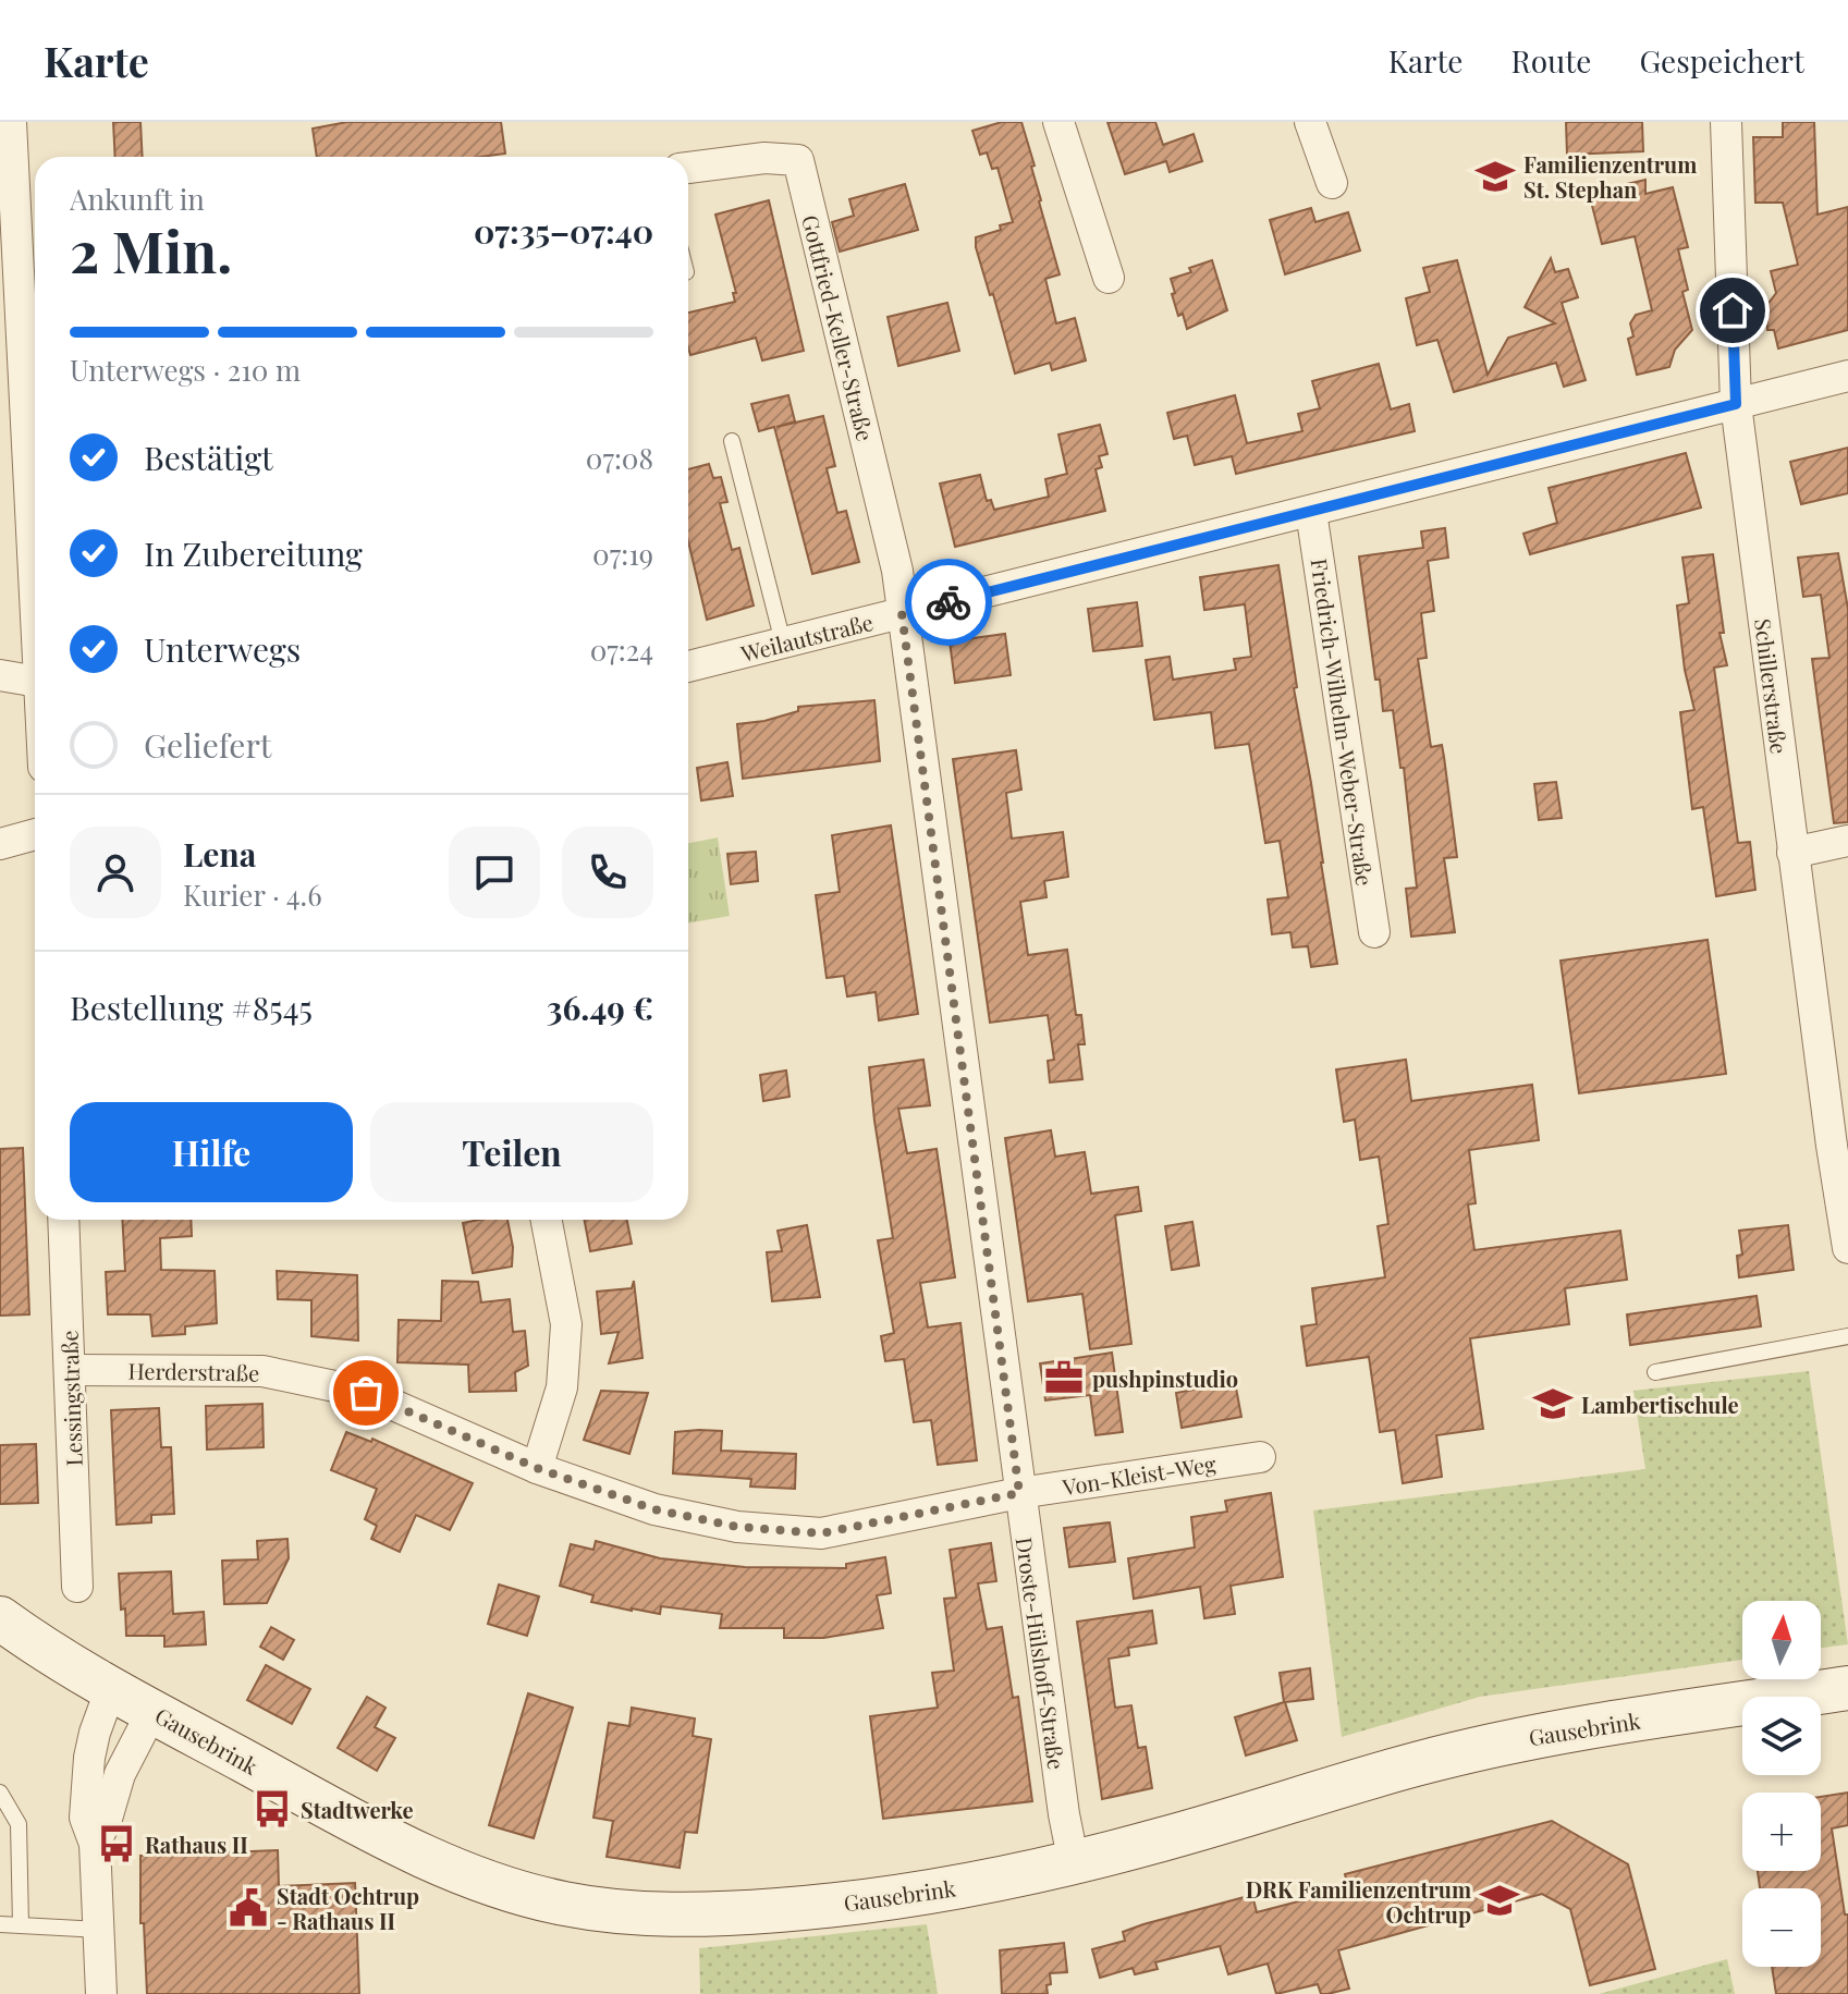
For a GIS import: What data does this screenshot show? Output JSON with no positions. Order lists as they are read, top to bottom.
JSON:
{
  "streets": {
    "main road": ["Gausebrink"],
    "street": [
      "Gottfried-Keller-Straße",
      "Weilautstraße",
      "Schillerstraße",
      "Friedrich-Wilhelm-Weber-Straße",
      "Herderstraße",
      "Lessingstraße",
      "Von-Kleist-Weg",
      "Droste-Hülshoff-Straße"
    ]
  },
  "crossings": [
    ["Gottfried-Keller-Straße", "Weilautstraße"],
    ["Gottfried-Keller-Straße", "Droste-Hülshoff-Straße"],
    ["Weilautstraße", "Schillerstraße"],
    ["Weilautstraße", "Friedrich-Wilhelm-Weber-Straße"],
    ["Weilautstraße", "Droste-Hülshoff-Straße"],
    ["Herderstraße", "Lessingstraße"],
    ["Herderstraße", "Von-Kleist-Weg"],
    ["Herderstraße", "Droste-Hülshoff-Straße"],
    ["Von-Kleist-Weg", "Droste-Hülshoff-Straße"],
    ["Droste-Hülshoff-Straße", "Gausebrink"]
  ],
  "places": {
    "school or university": ["Familienzentrum St. Stephan", "Lambertischule", "DRK Familienzentrum Ochtrup"],
    "office": ["pushpinstudio"],
    "bus stop": ["Stadtwerke", "Rathaus II"],
    "public building": ["Stadt Ochtrup - Rathaus II"]
  },
  "north": "top",
  "page": {
    "header": "Karte",
    "nav": ["Karte", "Route", "Gespeichert"],
    "heading": ["2 Min.", "Ankunft in", "07:35–07:40"],
    "panel": [
      "Lena",
      "Kurier · 4.6",
      "Bestellung #8545",
      "36.49 €"
    ],
    "bar": "Unterwegs · 210 m",
    "list": [
      ["Bestätigt", "07:08"],
      ["In Zubereitung", "07:19"],
      ["Unterwegs", "07:24"],
      "Geliefert"
    ],
    "buttons": ["Hilfe", "Teilen"],
    "map_buttons": ["+", "−"]
  }
}
